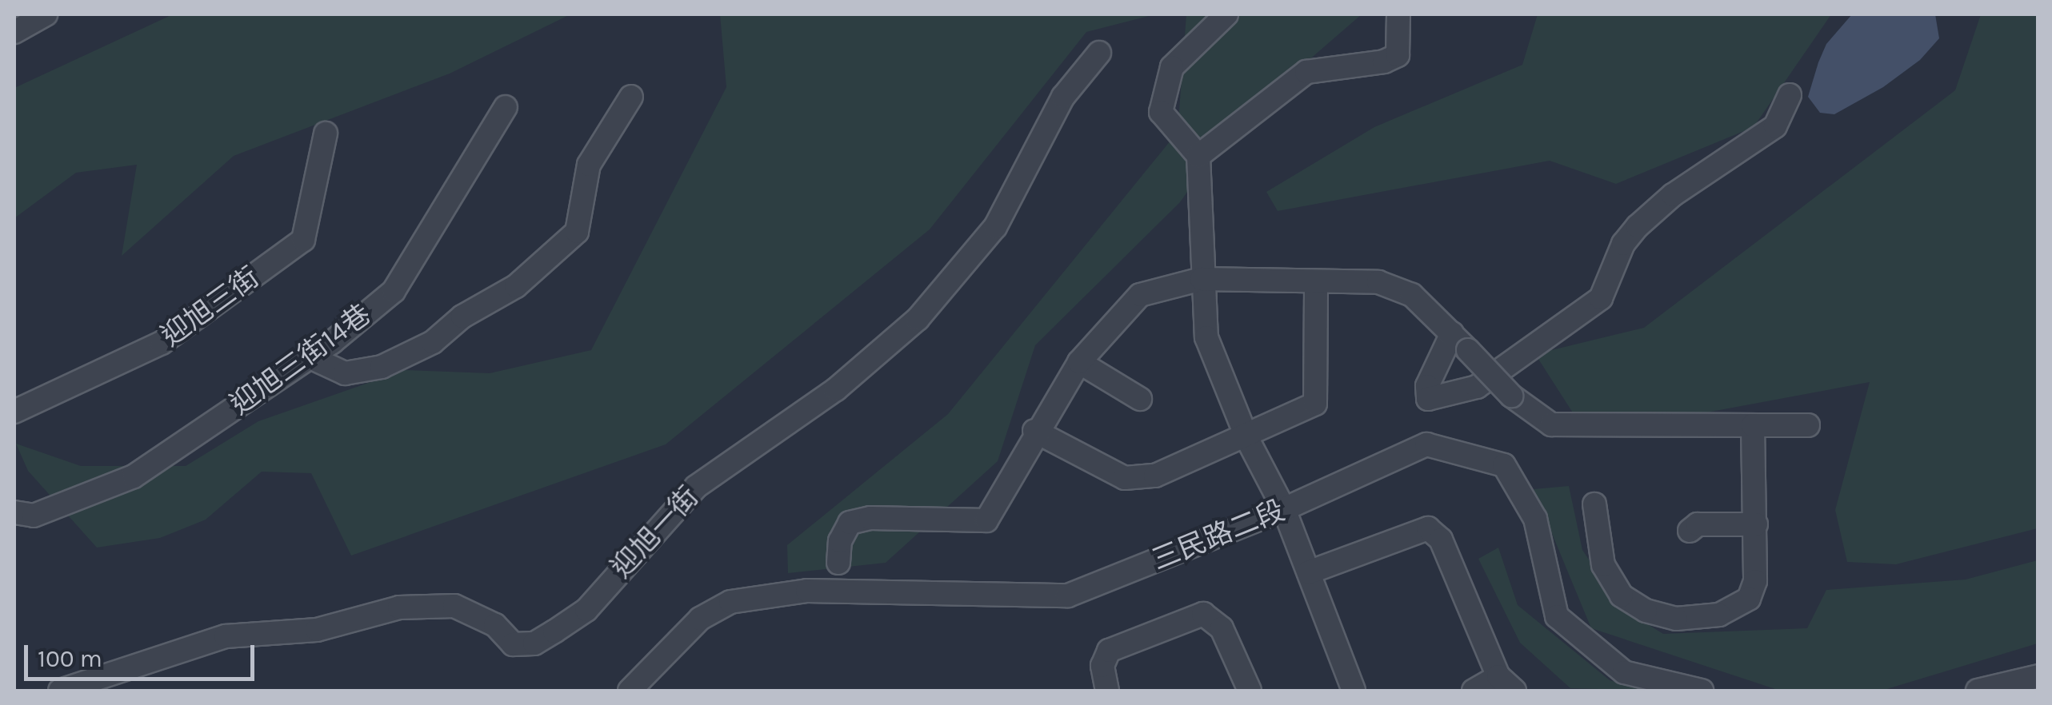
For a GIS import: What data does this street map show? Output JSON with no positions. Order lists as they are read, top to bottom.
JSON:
{
  "streets": {
    "street": [
      "迎旭三街",
      "迎旭三街14巷",
      "迎旭一街",
      "三民路二段"
    ]
  },
  "scale_bar": "100 m"
}
